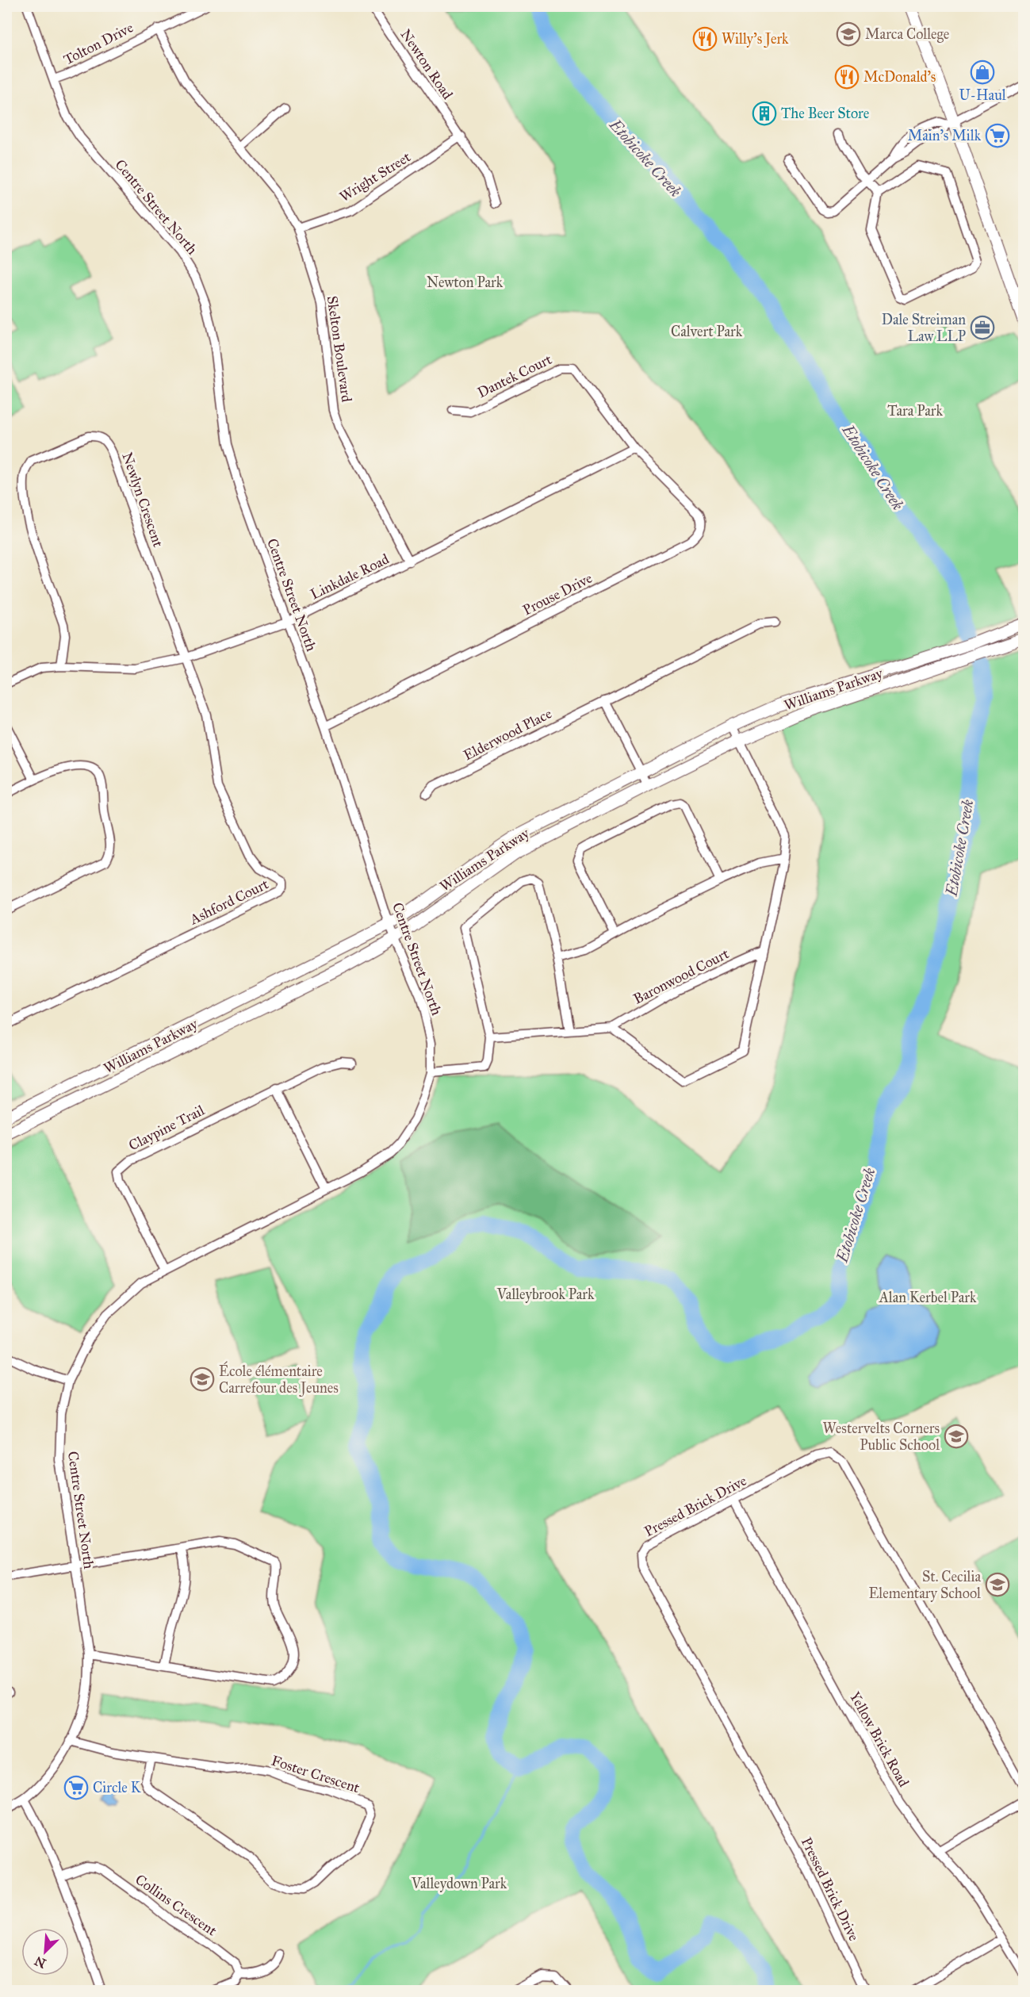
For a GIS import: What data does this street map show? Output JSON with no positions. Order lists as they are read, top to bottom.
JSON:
{
  "streets": {
    "main road": ["Williams Parkway"],
    "street": [
      "Tolton Drive",
      "Newton Road",
      "Wright Street",
      "Centre Street North",
      "Skelton Boulevard",
      "Dantek Court",
      "Newlyn Crescent",
      "Linkdale Road",
      "Prouse Drive",
      "Elderwood Place",
      "Ashford Court",
      "Baronwood Court",
      "Claypine Trail",
      "Pressed Brick Drive",
      "Yellow Brick Road",
      "Foster Crescent",
      "Collins Crescent"
    ]
  },
  "crossings": [
    ["Tolton Drive", "Centre Street North"],
    ["Tolton Drive", "Skelton Boulevard"],
    ["Newton Road", "Wright Street"],
    ["Wright Street", "Skelton Boulevard"],
    ["Centre Street North", "Linkdale Road"],
    ["Centre Street North", "Prouse Drive"],
    ["Centre Street North", "Williams Parkway"],
    ["Centre Street North", "Claypine Trail"],
    ["Centre Street North", "Foster Crescent"],
    ["Skelton Boulevard", "Linkdale Road"],
    ["Dantek Court", "Linkdale Road"],
    ["Dantek Court", "Prouse Drive"],
    ["Newlyn Crescent", "Linkdale Road"],
    ["Newlyn Crescent", "Ashford Court"],
    ["Linkdale Road", "Prouse Drive"],
    ["Linkdale Road", "Ashford Court"],
    ["Pressed Brick Drive", "Yellow Brick Road"]
  ],
  "water": ["Etobicoke Creek"],
  "parks": [
    "Newton Park",
    "Calvert Park",
    "Tara Park",
    "Valleybrook Park",
    "Alan Kerbel Park",
    "Valleydown Park"
  ],
  "places": {
    "school or university": [
      "Marca College",
      "École élémentaire Carrefour des Jeunes",
      "Westervelts Corners Public School",
      "St. Cecilia Elementary School"
    ],
    "restaurant": ["Willy's Jerk", "McDonald's"],
    "shop": ["U-Haul"],
    "building": ["The Beer Store"],
    "supermarket": ["Main's Milk", "Circle K"],
    "office": ["Dale Streiman Law LLP"]
  },
  "north": "bottom left"
}
